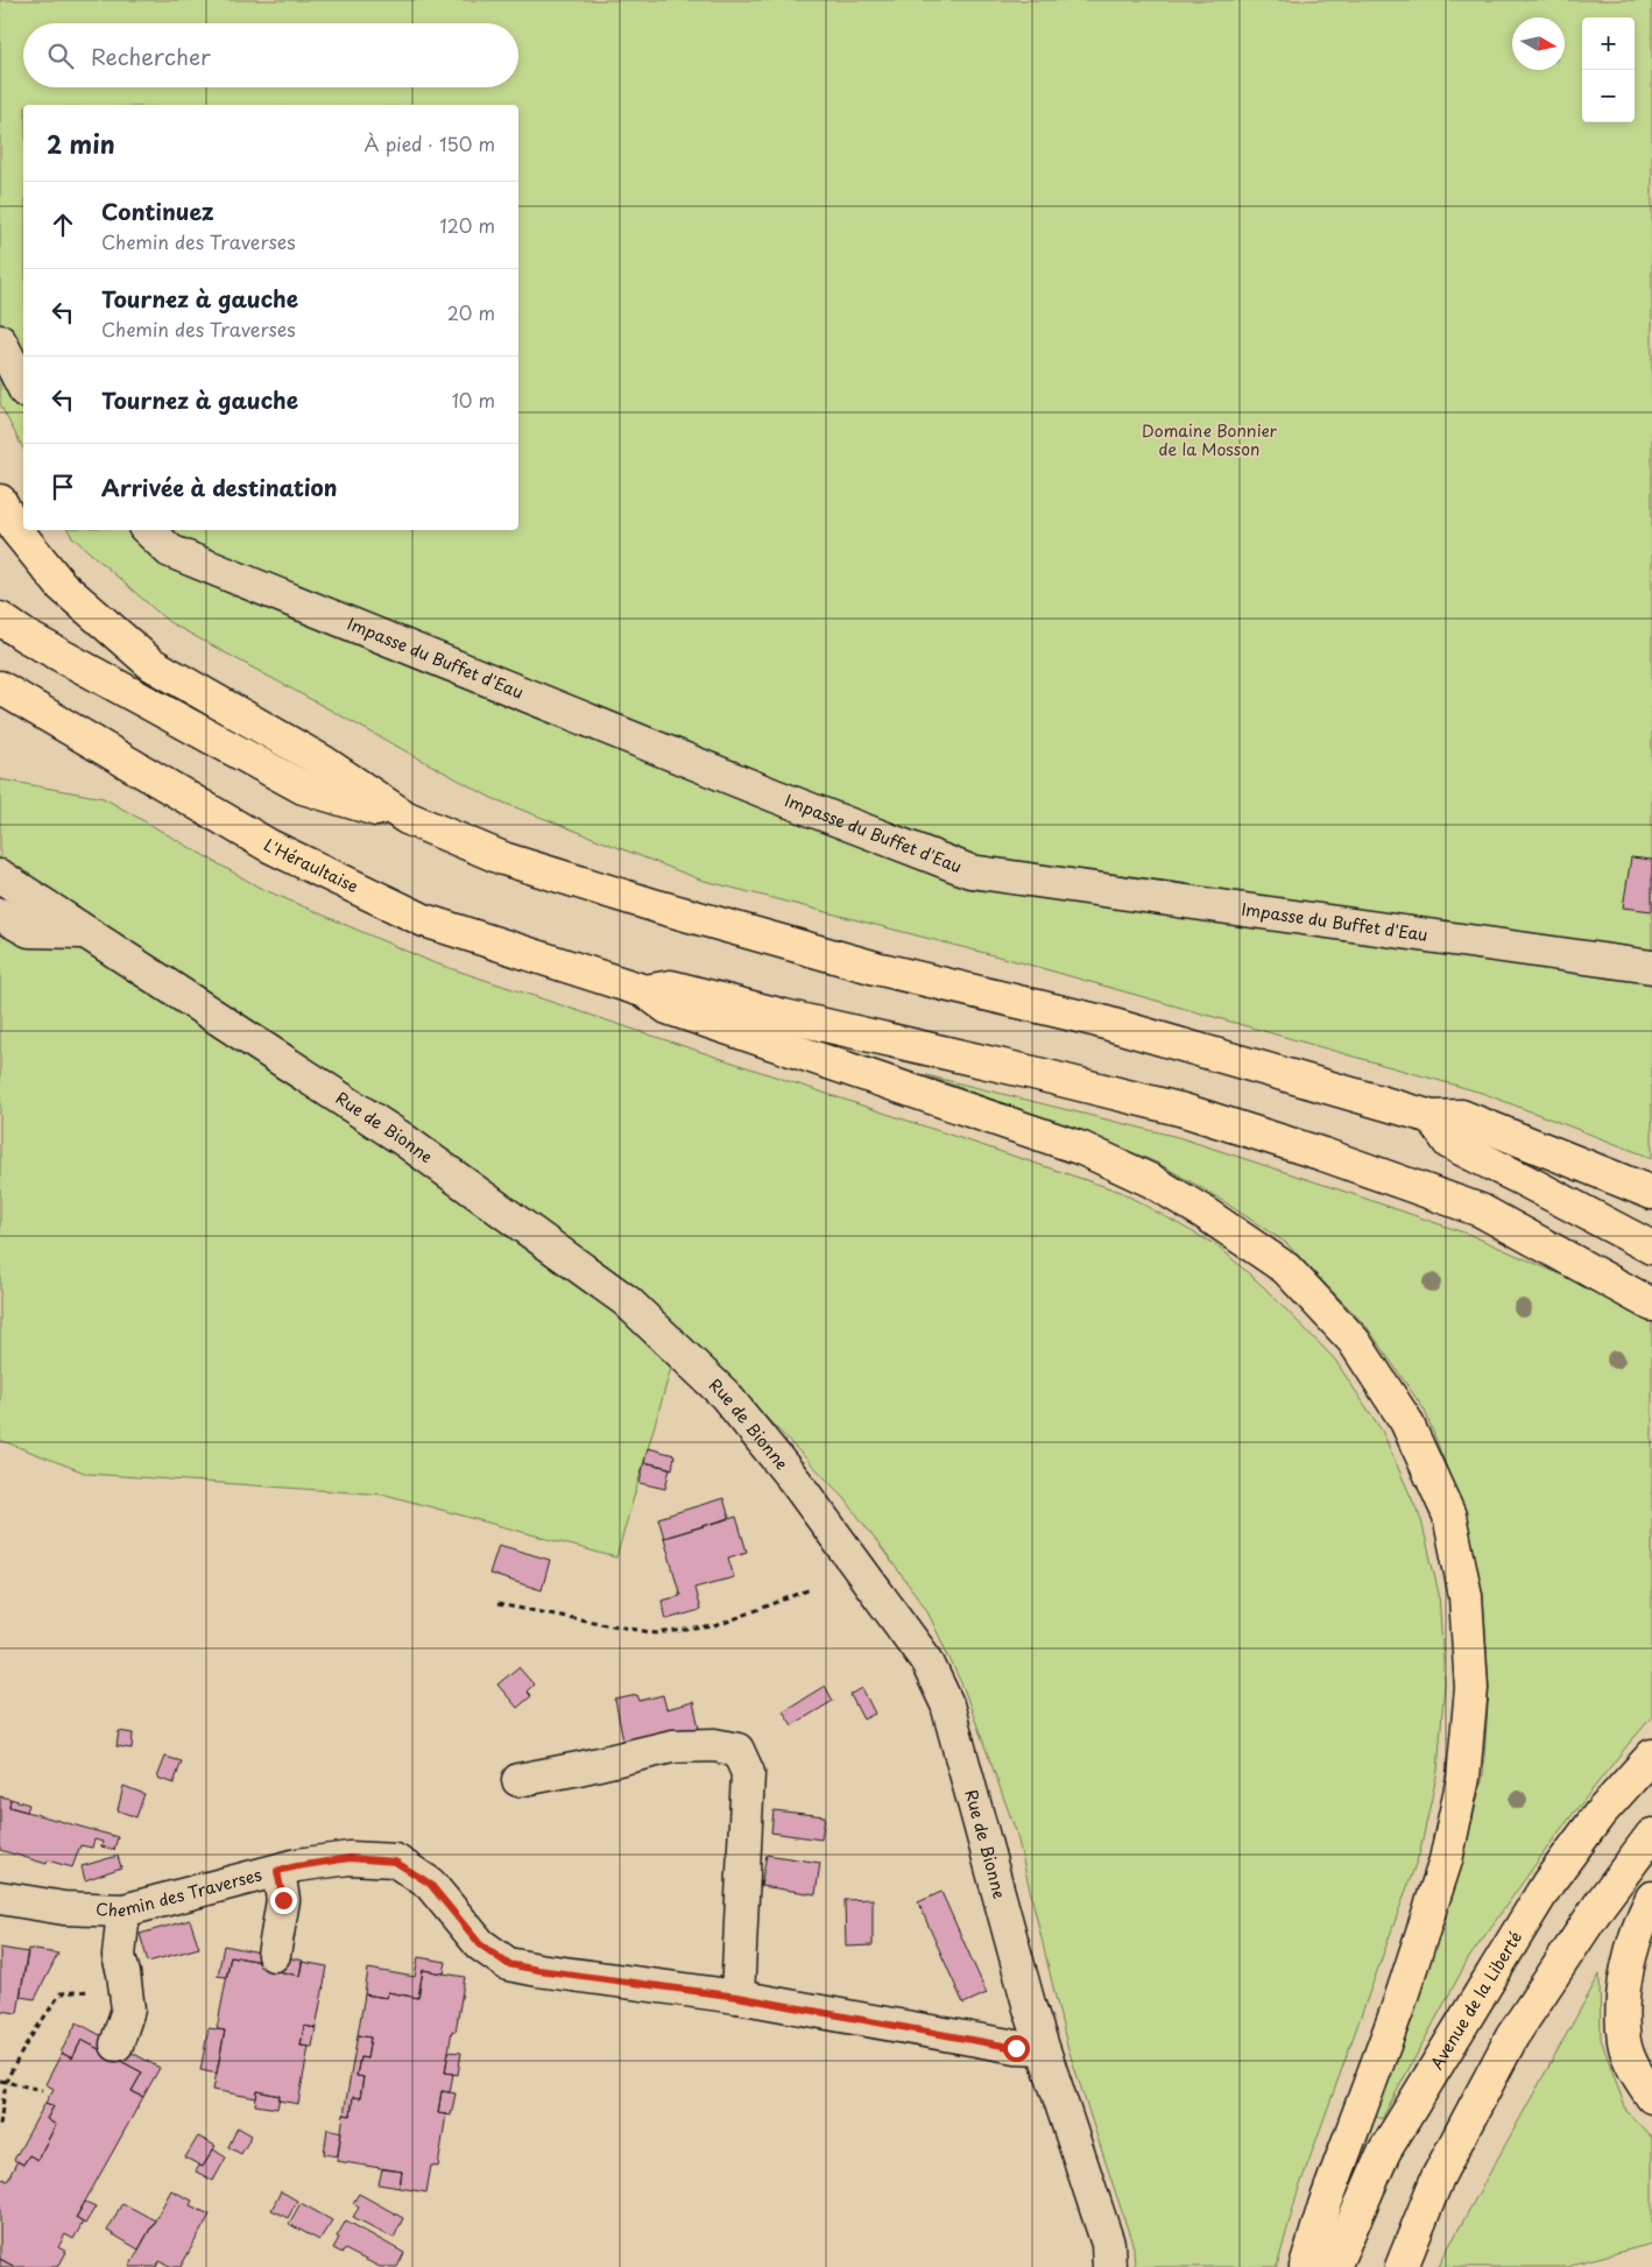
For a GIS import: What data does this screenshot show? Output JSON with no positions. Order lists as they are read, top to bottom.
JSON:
{
  "streets": {
    "main road": ["L'Héraultaise", "Avenue de la Liberté"],
    "street": ["Impasse du Buffet d'Eau", "Rue de Bionne", "Chemin des Traverses"]
  },
  "crossings": [
    ["Rue de Bionne", "Chemin des Traverses"]
  ],
  "parks": ["Domaine Bonnier de la Mosson"],
  "north": "right",
  "page": {
    "map_buttons": ["+", "−"],
    "search": "Rechercher",
    "heading": ["2 min", "À pied · 150 m"],
    "list": [
      ["Continuez", "Chemin des Traverses", "120 m"],
      ["Tournez à gauche", "Chemin des Traverses", "20 m"],
      ["Tournez à gauche", "10 m"],
      "Arrivée à destination"
    ]
  }
}
